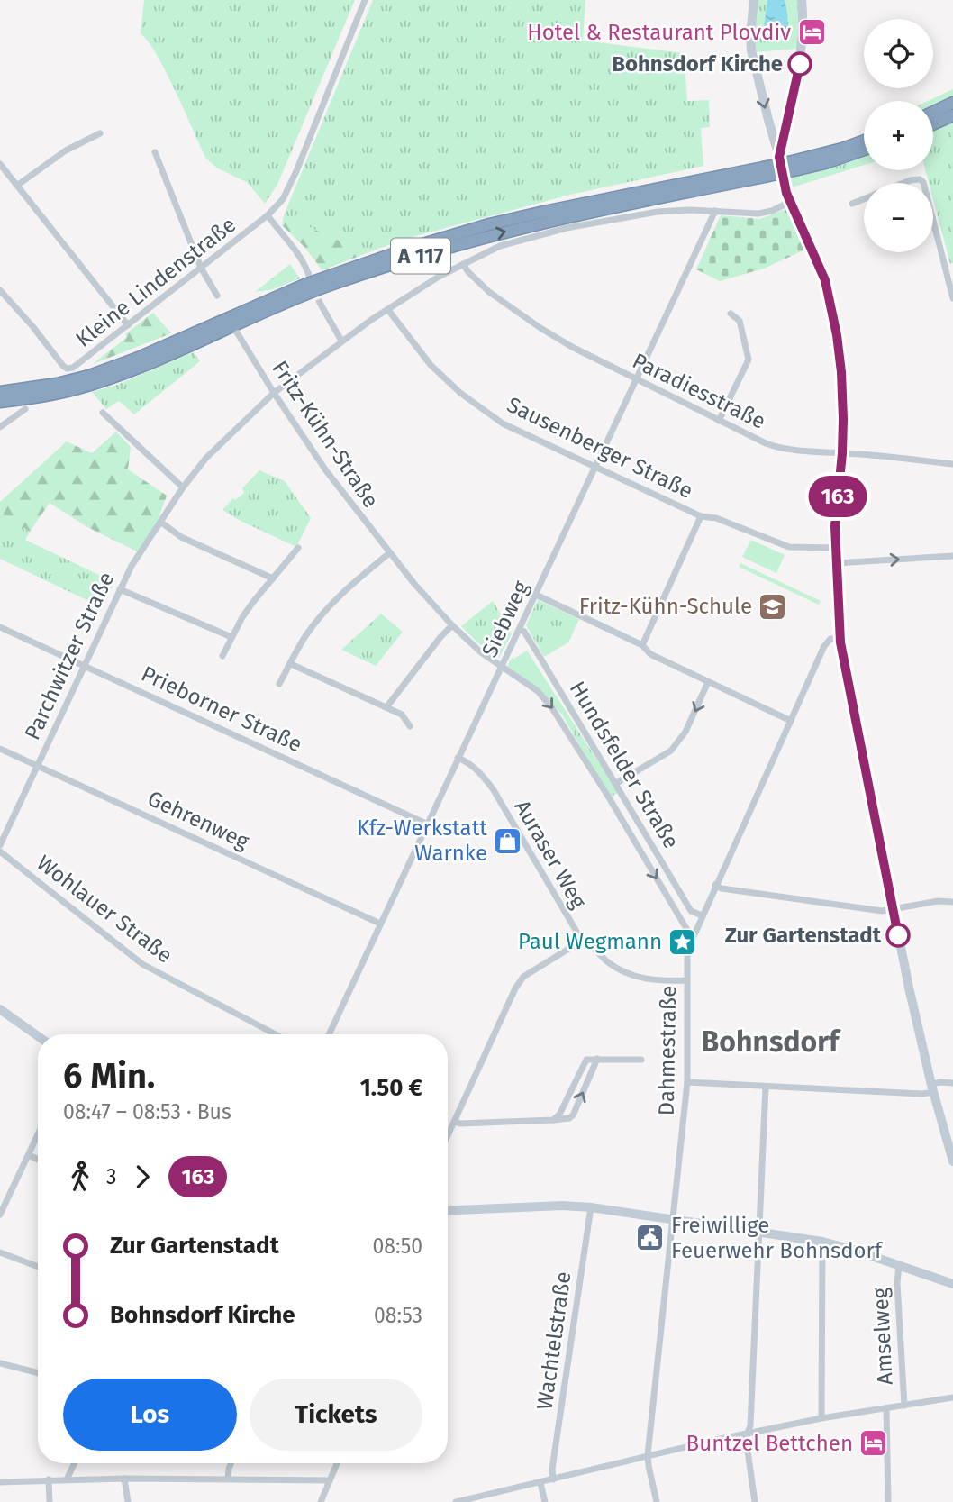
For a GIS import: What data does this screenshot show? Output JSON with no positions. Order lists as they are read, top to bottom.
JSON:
{
  "streets": {
    "highway": ["A 117"],
    "street": [
      "Kleine Lindenstraße",
      "Paradiesstraße",
      "Fritz-Kühn-Straße",
      "Sausenberger Straße",
      "Siebweg",
      "Parchwitzer Straße",
      "Prieborner Straße",
      "Hundsfelder Straße",
      "Gehrenweg",
      "Auraser Weg",
      "Wohlauer Straße",
      "Dahmestraße",
      "Amselweg",
      "Wachtelstraße"
    ]
  },
  "crossings": [
    ["Paradiesstraße", "Siebweg"],
    ["Paradiesstraße", "Parchwitzer Straße"],
    ["Fritz-Kühn-Straße", "Siebweg"],
    ["Fritz-Kühn-Straße", "Parchwitzer Straße"],
    ["Fritz-Kühn-Straße", "Hundsfelder Straße"],
    ["Sausenberger Straße", "Siebweg"],
    ["Sausenberger Straße", "Parchwitzer Straße"],
    ["Siebweg", "Parchwitzer Straße"],
    ["Siebweg", "Prieborner Straße"],
    ["Siebweg", "Hundsfelder Straße"],
    ["Siebweg", "Gehrenweg"],
    ["Siebweg", "Auraser Weg"],
    ["Parchwitzer Straße", "Prieborner Straße"],
    ["Parchwitzer Straße", "Gehrenweg"],
    ["Hundsfelder Straße", "Dahmestraße"],
    ["Auraser Weg", "Dahmestraße"]
  ],
  "districts": ["Bohnsdorf"],
  "places": {
    "hotel": ["Hotel & Restaurant Plovdiv", "Buntzel Bettchen"],
    "other": ["Bohnsdorf Kirche", "Zur Gartenstadt"],
    "school or university": ["Fritz-Kühn-Schule"],
    "shop": ["Kfz-Werkstatt Warnke"],
    "place": ["Paul Wegmann"],
    "public building": ["Freiwillige Feuerwehr Bohnsdorf"]
  },
  "lines": ["bus line 163"],
  "page": {
    "on_map": "163",
    "map_buttons": ["+", "−"],
    "heading": ["6 Min.", "08:47 – 08:53 · Bus", "1.50 €"],
    "legs": ["3", "163"],
    "list": [
      {
        "name": "Zur Gartenstadt",
        "value": "08:50"
      },
      {
        "name": "Bohnsdorf Kirche",
        "value": "08:53"
      }
    ],
    "buttons": ["Los", "Tickets"]
  }
}
